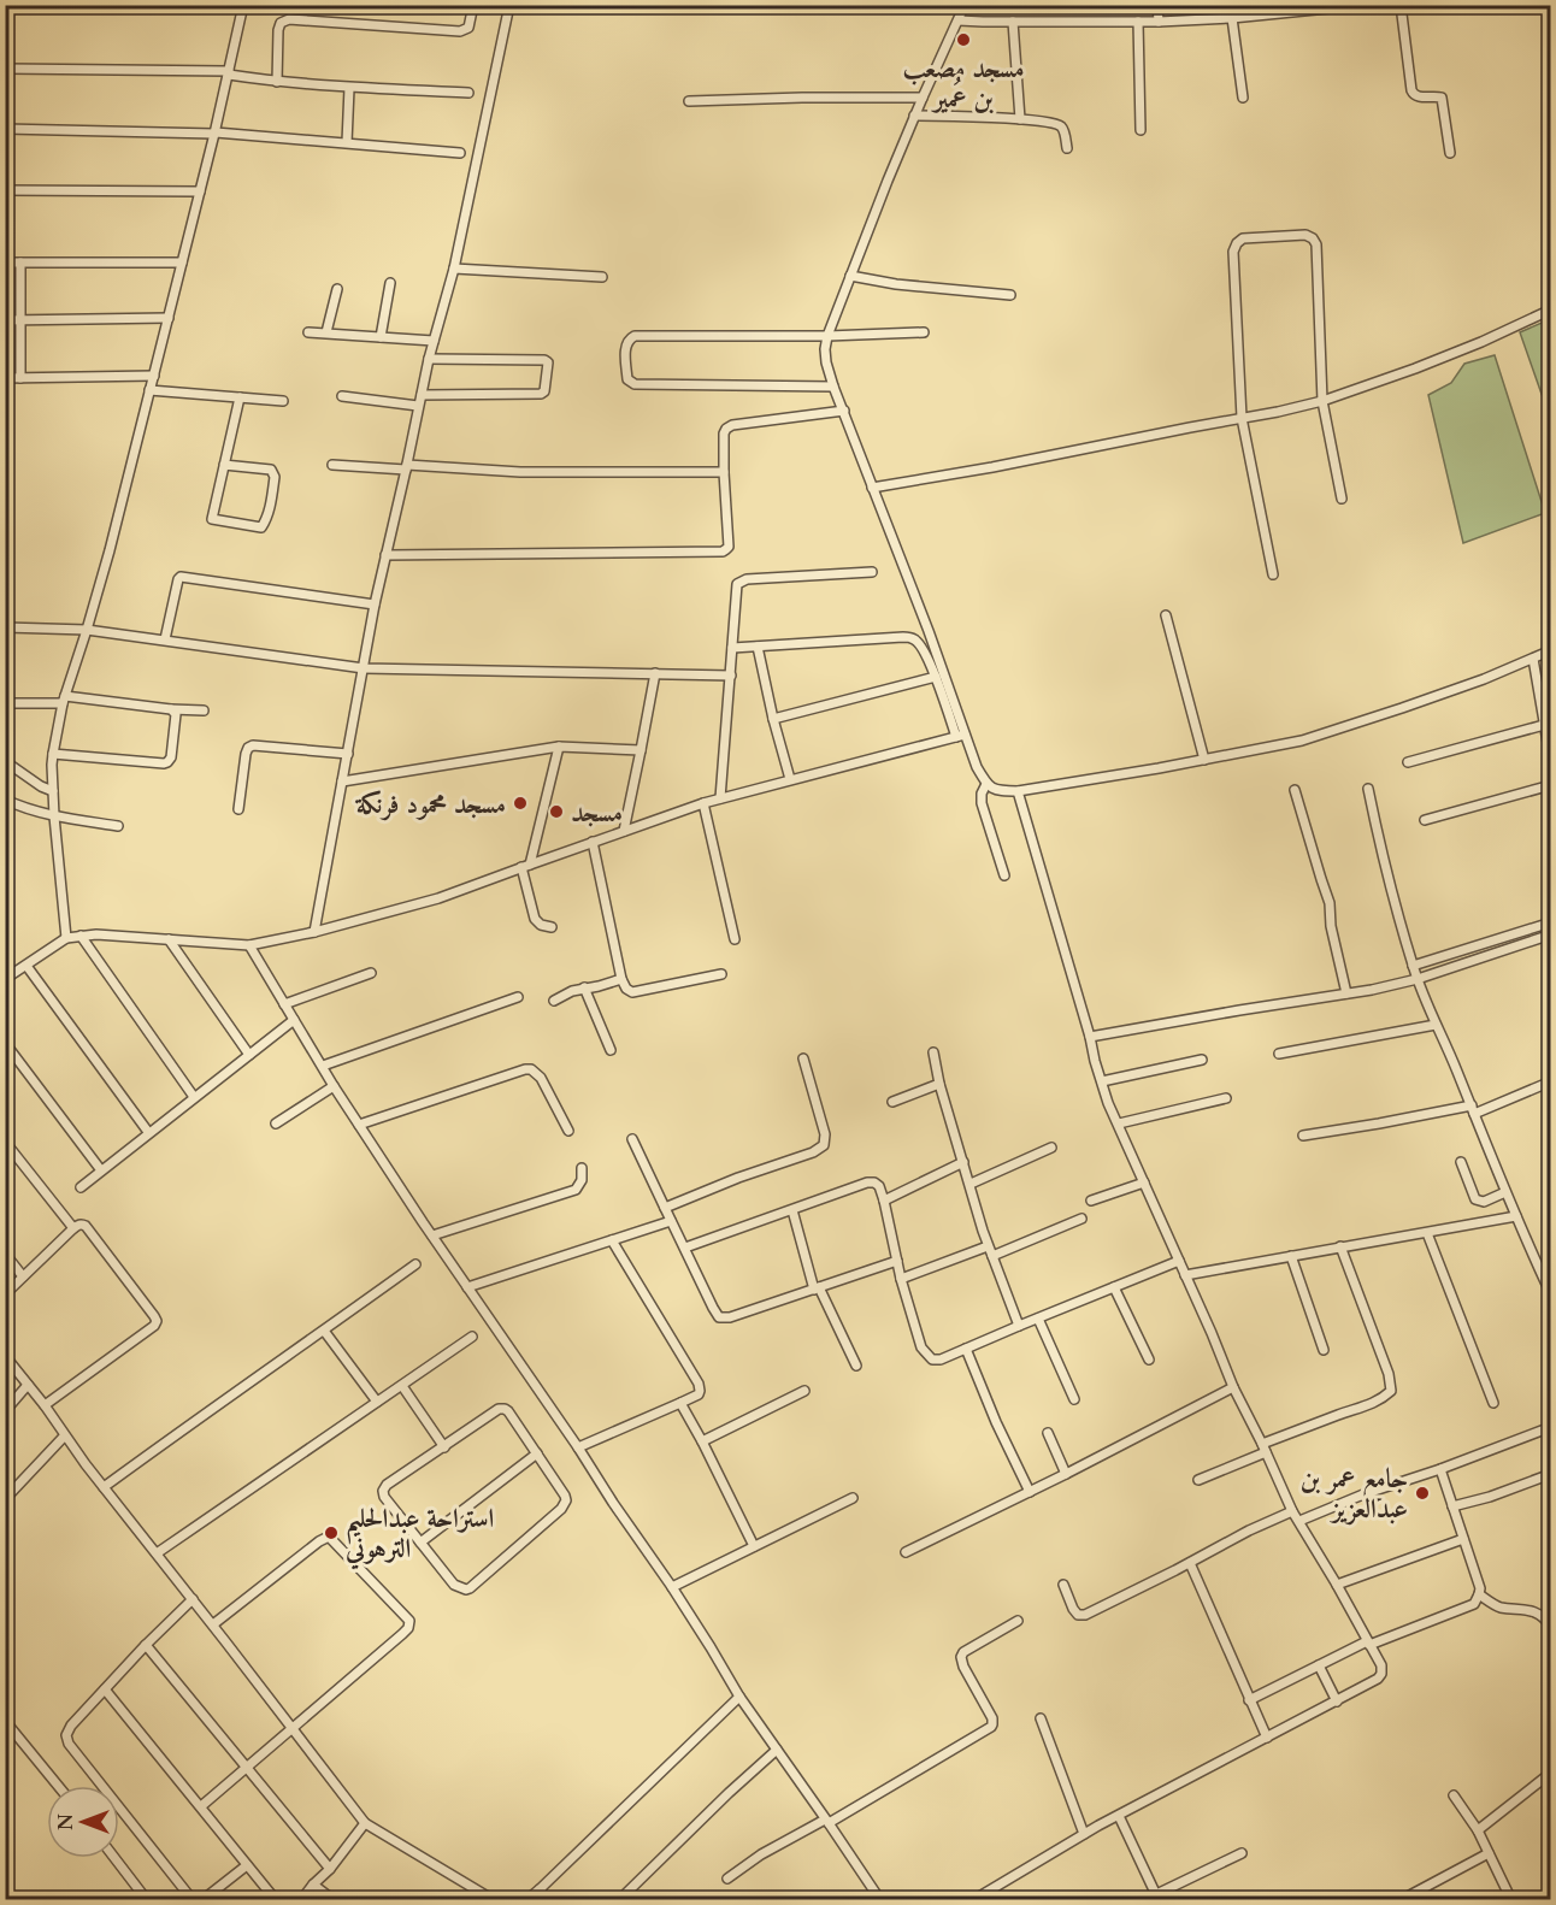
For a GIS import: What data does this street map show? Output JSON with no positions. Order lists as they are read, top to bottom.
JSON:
{
  "places": [
    "مسجد مصعب بن عُمير",
    "مسجد محمود فرنكة",
    "مسجد",
    "جامع عمر بن عبدالعزيز",
    "استراحة عبدالحليم الترهوني"
  ],
  "north": "left"
}
